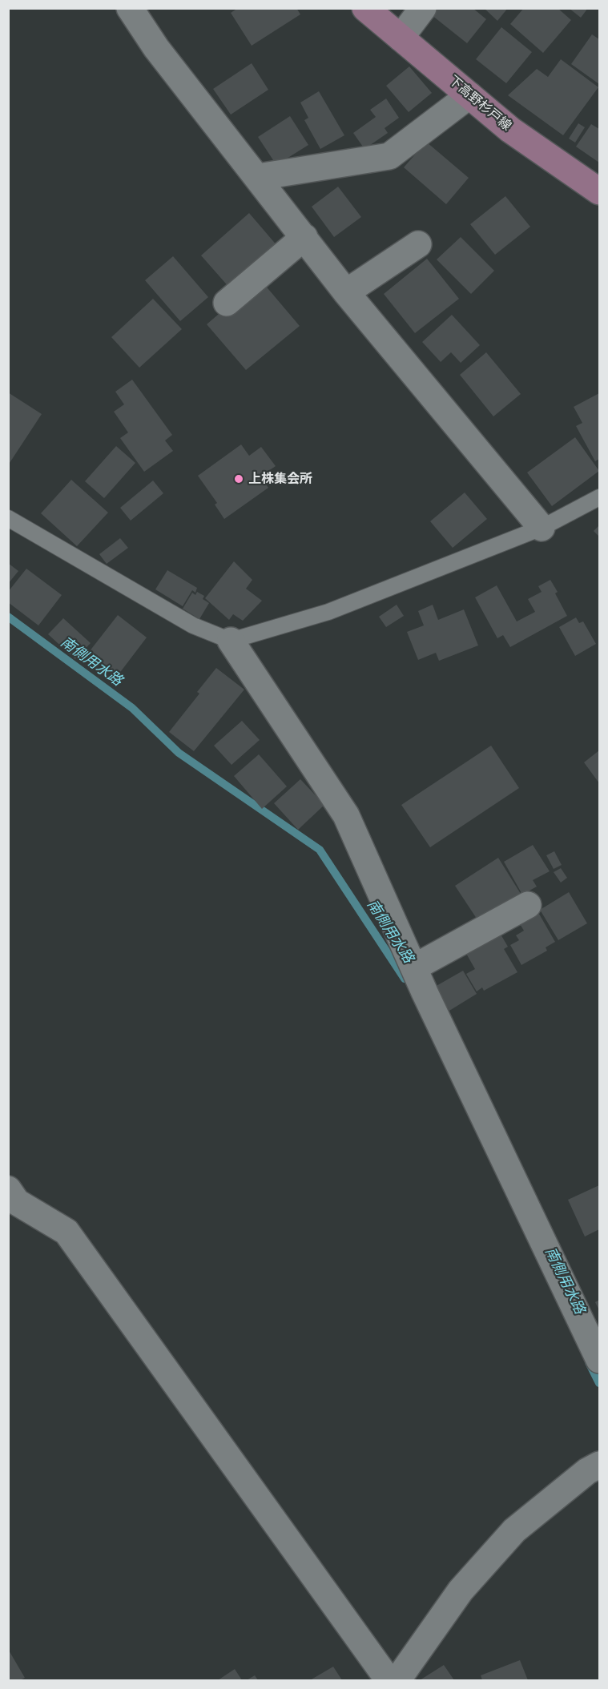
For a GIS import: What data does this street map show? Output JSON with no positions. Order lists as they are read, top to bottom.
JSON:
{
  "streets": {
    "main road": ["下高野杉戸線"]
  },
  "water": ["南側用水路"],
  "places": ["上株集会所"]
}
